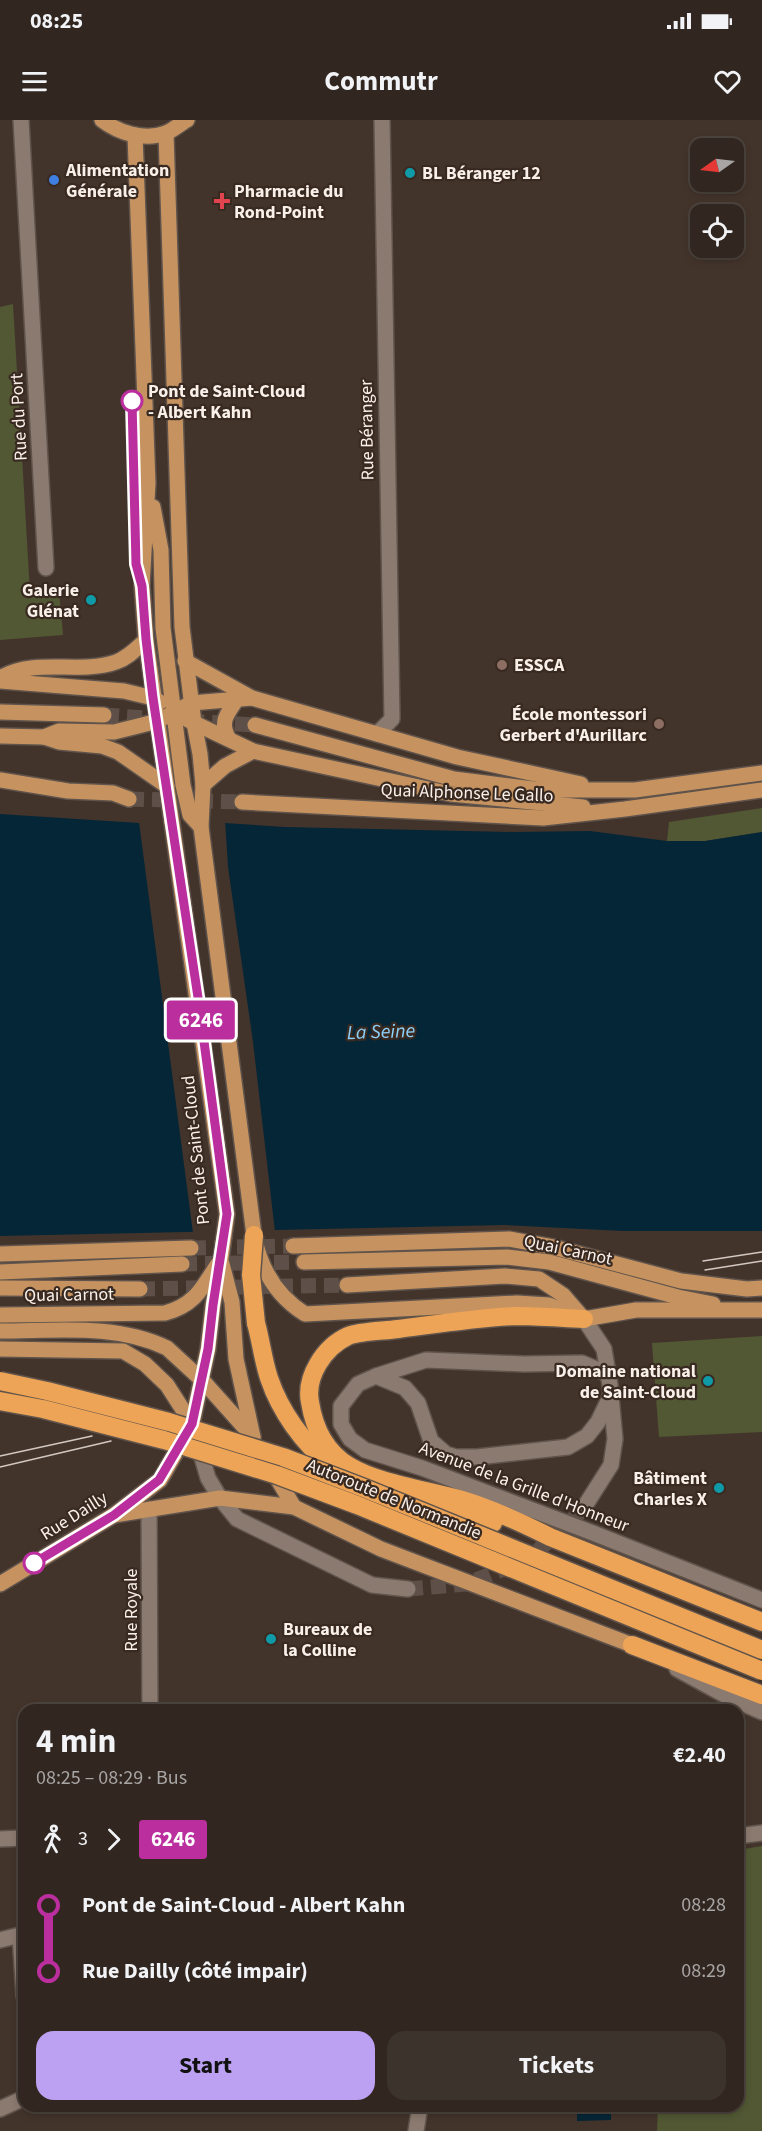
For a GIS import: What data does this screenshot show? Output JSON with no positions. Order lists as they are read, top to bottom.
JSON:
{
  "streets": {
    "highway": ["Autoroute de Normandie"],
    "main road": [
      "Quai Alphonse Le Gallo",
      "Pont de Saint-Cloud",
      "Quai Carnot",
      "Rue Dailly"
    ],
    "street": [
      "Rue du Port",
      "Rue Béranger",
      "Avenue de la Grille d'Honneur",
      "Rue Royale"
    ]
  },
  "crossings": [
    ["Pont de Saint-Cloud", "Quai Carnot"],
    ["Pont de Saint-Cloud", "Rue Dailly"]
  ],
  "water": ["La Seine"],
  "places": {
    "other": [
      "BL Béranger 12",
      "Alimentation Générale",
      "Pont de Saint-Cloud - Albert Kahn",
      "Galerie Glénat",
      "ESSCA",
      "École montessori Gerbert d'Aurillarc",
      "Domaine national de Saint-Cloud",
      "Bâtiment Charles X",
      "Bureaux de la Colline"
    ],
    "health": ["Pharmacie du Rond-Point"]
  },
  "lines": ["bus line 6246"],
  "north": "left",
  "page": {
    "status": "08:25",
    "header": "Commutr",
    "on_map": "6246",
    "heading": ["4 min", "08:25 – 08:29 · Bus", "€2.40"],
    "legs": ["3", "6246"],
    "list": [
      {
        "name": "Pont de Saint-Cloud - Albert Kahn",
        "value": "08:28"
      },
      {
        "name": "Rue Dailly (côté impair)",
        "value": "08:29"
      }
    ],
    "buttons": ["Start", "Tickets"]
  }
}
